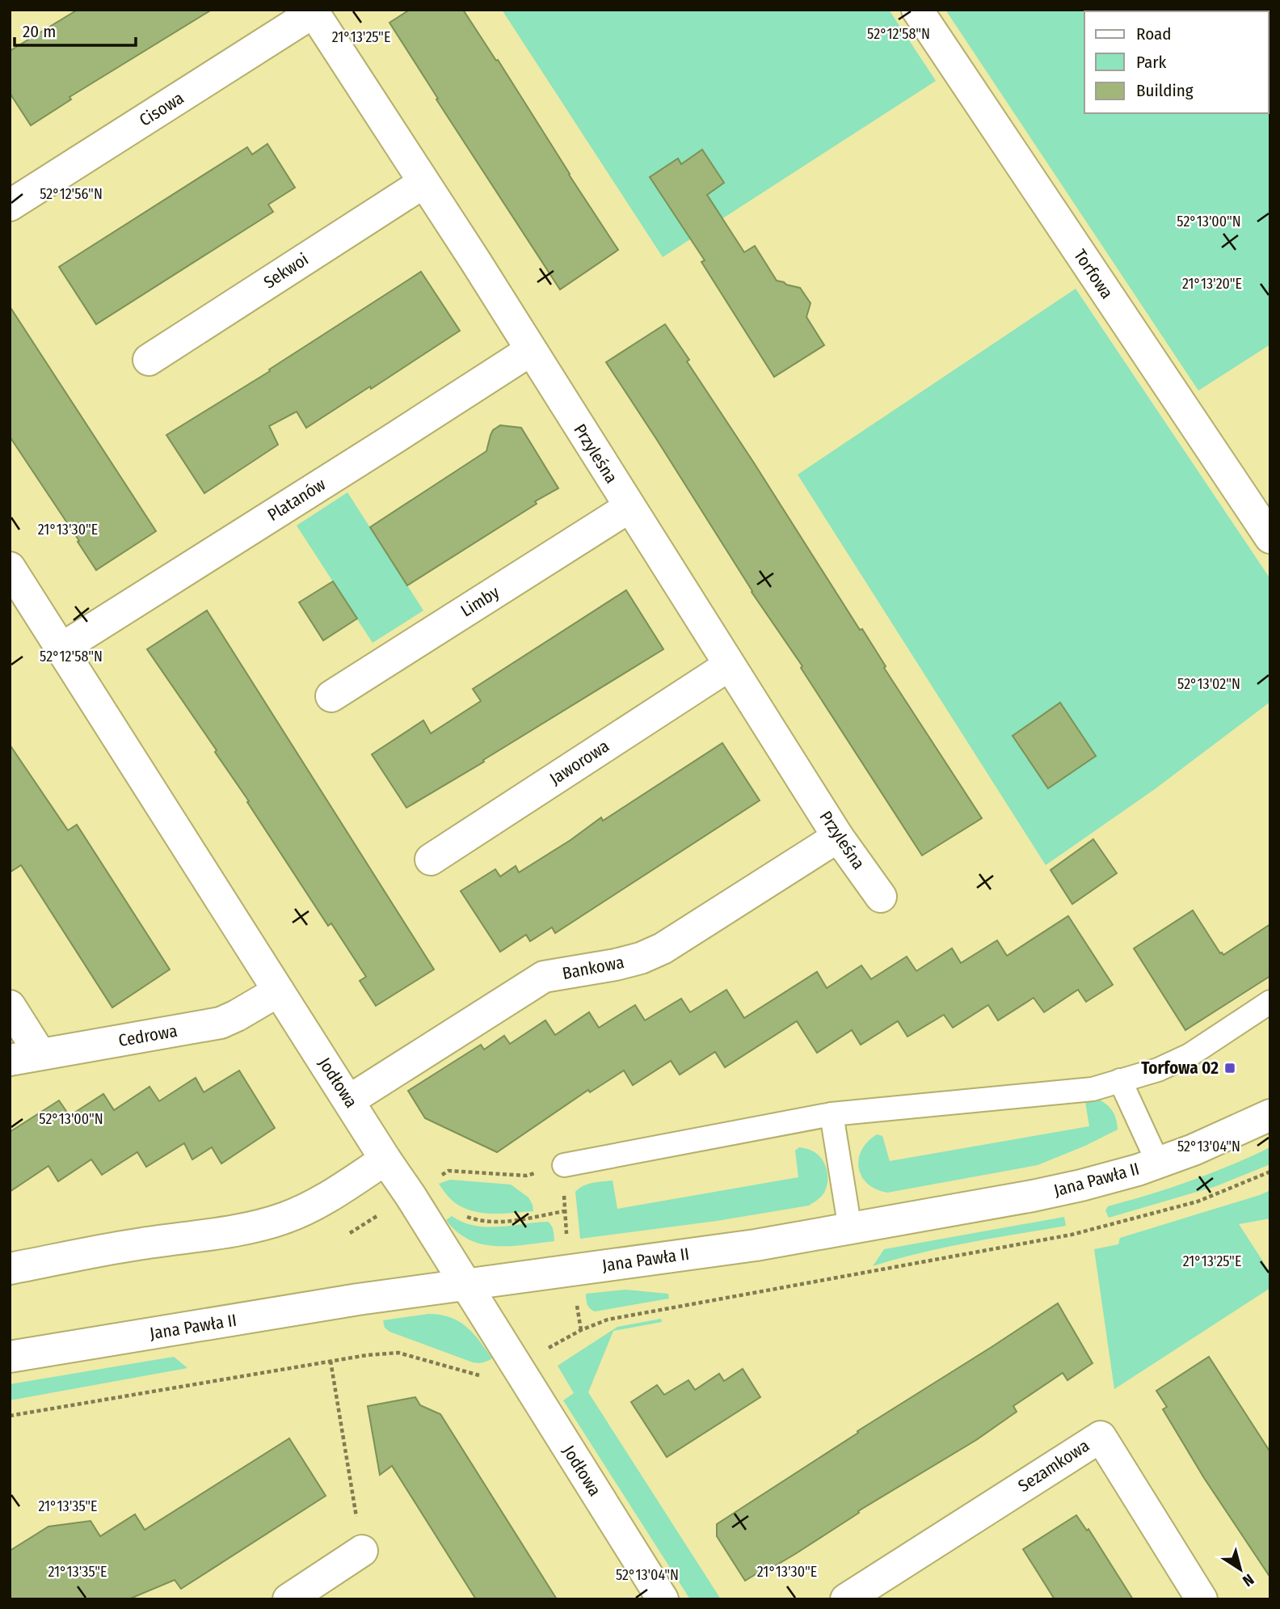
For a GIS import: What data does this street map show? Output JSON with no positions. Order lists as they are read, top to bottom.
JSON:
{
  "streets": {
    "street": [
      "Cisowa",
      "Sekwoi",
      "Torfowa",
      "Przyleśna",
      "Platanów",
      "Limby",
      "Jaworowa",
      "Bankowa",
      "Cedrowa",
      "Jodłowa",
      "Jana Pawła II",
      "Sezamkowa"
    ]
  },
  "crossings": [
    ["Cisowa", "Przyleśna"],
    ["Sekwoi", "Przyleśna"],
    ["Przyleśna", "Platanów"],
    ["Przyleśna", "Limby"],
    ["Przyleśna", "Jaworowa"],
    ["Przyleśna", "Bankowa"],
    ["Platanów", "Jodłowa"],
    ["Bankowa", "Jodłowa"],
    ["Cedrowa", "Jodłowa"],
    ["Jodłowa", "Jana Pawła II"]
  ],
  "places": {
    "transit": ["Torfowa 02"]
  },
  "legend": ["Road", "Park", "Building"],
  "scale_bar": "20 m",
  "north": "bottom right",
  "coordinates": [
    "52°12'58\"N",
    "21°13'25\"E",
    "52°12'56\"N",
    "52°13'00\"N",
    "21°13'20\"E",
    "21°13'30\"E",
    "52°13'02\"N",
    "52°13'04\"N",
    "21°13'35\"E"
  ]
}
